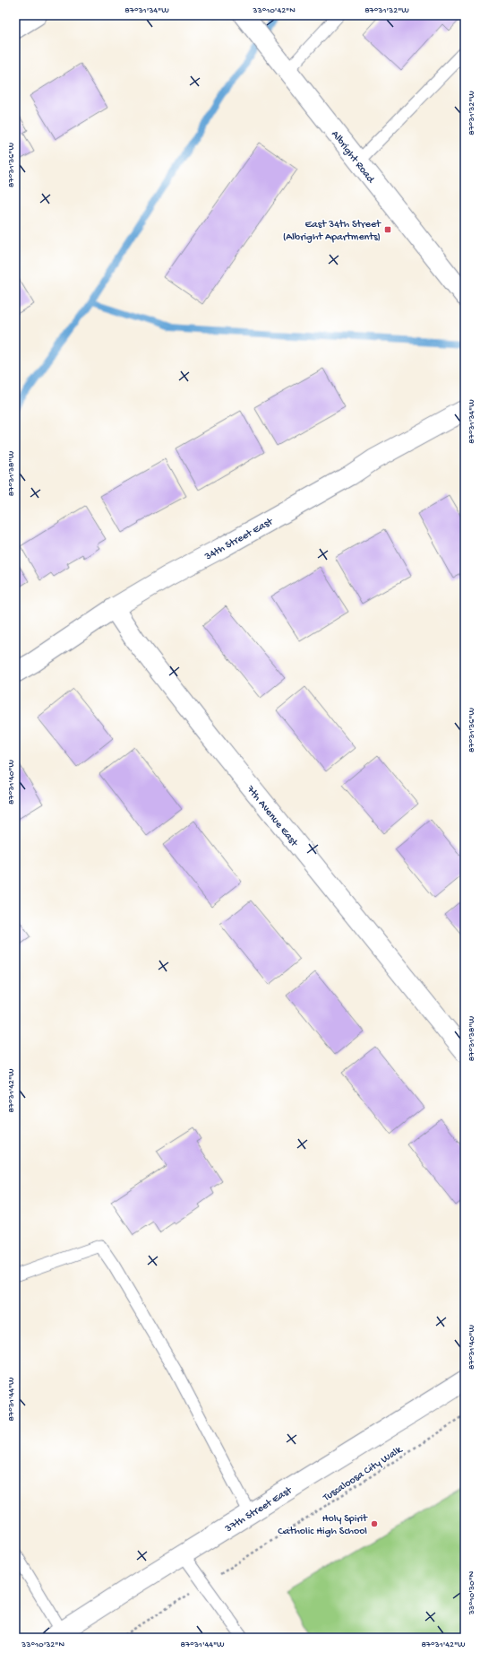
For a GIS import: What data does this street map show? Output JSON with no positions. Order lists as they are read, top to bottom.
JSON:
{
  "streets": {
    "street": [
      "Albright Road",
      "34th Street East",
      "7th Avenue East",
      "37th Street East"
    ],
    "path": ["Tuscaloosa City Walk"]
  },
  "crossings": [
    ["34th Street East", "7th Avenue East"]
  ],
  "places": {
    "transit": ["East 34th Street (Albright Apartments)"],
    "other": ["Holy Spirit Catholic High School"]
  },
  "coordinates": [
    "87°31'34\"W",
    "33°10'42\"N",
    "87°31'32\"W",
    "87°31'36\"W",
    "87°31'38\"W",
    "87°31'40\"W",
    "87°31'42\"W",
    "87°31'44\"W",
    "33°10'30\"N",
    "33°10'32\"N"
  ]
}
